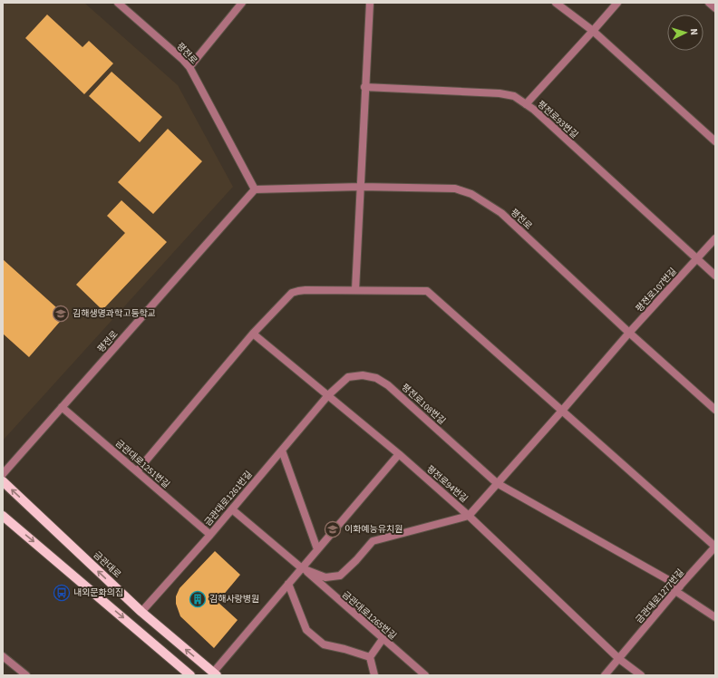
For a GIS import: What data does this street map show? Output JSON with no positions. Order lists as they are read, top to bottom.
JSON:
{
  "streets": {
    "main road": ["금관대로"],
    "street": [
      "평전로",
      "평전로93번길",
      "평전로107번길",
      "평전로108번길",
      "금관대로1251번길",
      "평전로94번길",
      "금관대로1261번길",
      "금관대로1277번길",
      "금관대로1265번길"
    ]
  },
  "crossings": [
    ["평전로", "평전로107번길"],
    ["평전로", "금관대로1251번길"],
    ["평전로93번길", "평전로107번길"],
    ["평전로108번길", "평전로94번길"],
    ["평전로108번길", "금관대로1261번길"],
    ["평전로108번길", "금관대로1277번길"],
    ["금관대로1251번길", "금관대로1261번길"],
    ["평전로94번길", "금관대로1261번길"],
    ["평전로94번길", "금관대로1277번길"],
    ["금관대로1261번길", "금관대로"],
    ["금관대로1261번길", "금관대로1265번길"]
  ],
  "places": {
    "school or university": ["김해생명과학고등학교", "이화예능유치원"],
    "bus stop": ["내외문화의집"],
    "building": ["김해사랑병원"]
  },
  "north": "right"
}
